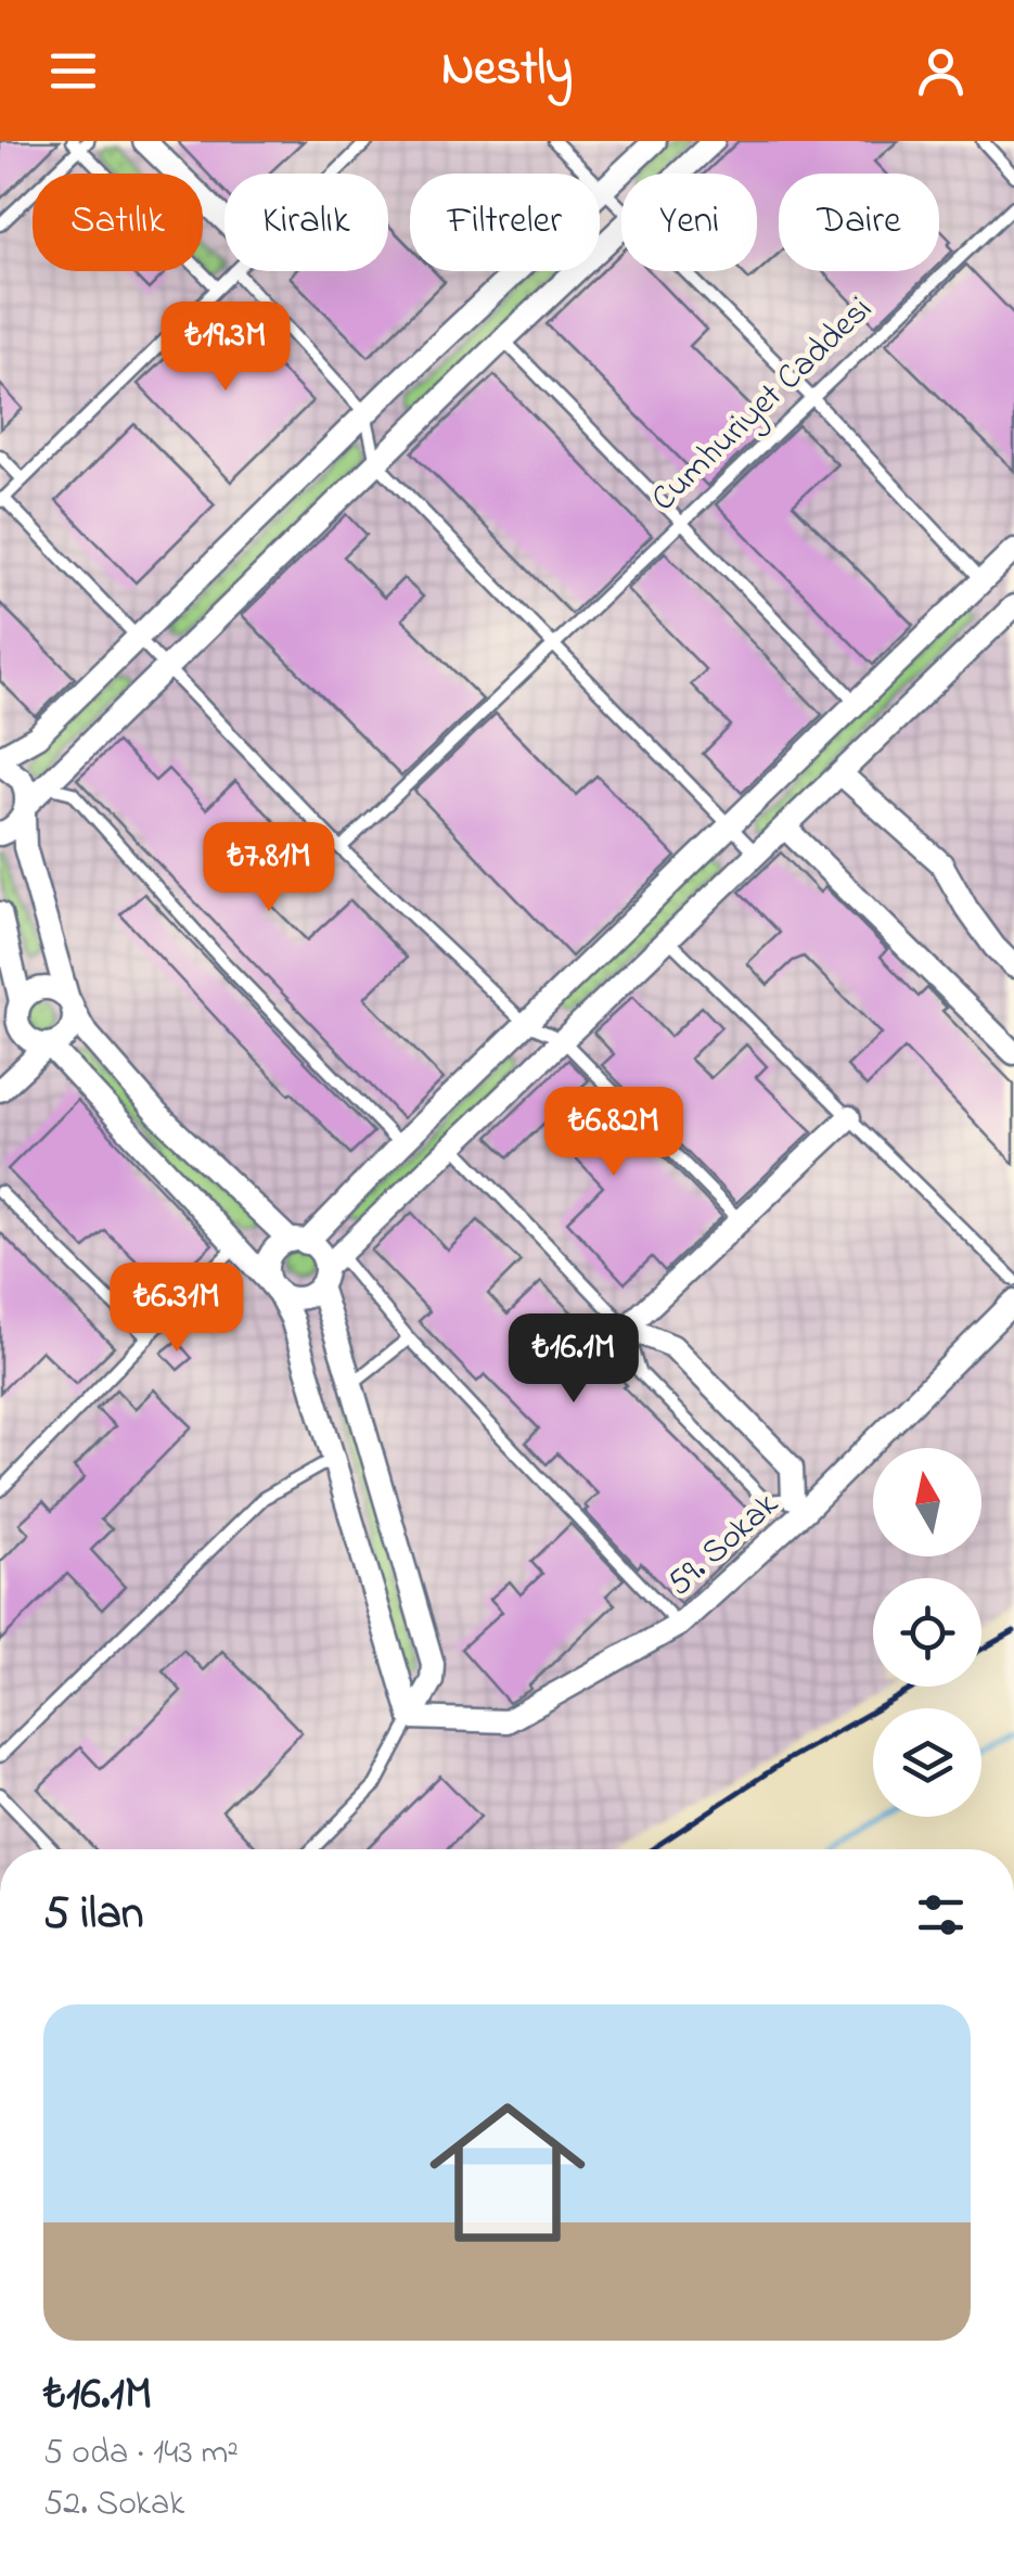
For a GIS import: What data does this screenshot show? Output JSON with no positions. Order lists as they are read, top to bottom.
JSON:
{
  "streets": {
    "street": ["59. Sokak"],
    "lane": ["Cumhuriyet Caddesi"]
  },
  "north": "top",
  "page": {
    "header": "Nestly",
    "chip": [
      "Satılık",
      "Kiralık",
      "Filtreler",
      "Yeni",
      "Daire"
    ],
    "price": [
      "₺19.3M",
      "₺7.81M",
      "₺6.82M",
      "₺6.31M",
      "₺16.1M"
    ],
    "heading": "5 ilan",
    "list": [
      {
        "name": "₺16.1M",
        "note": "5 oda · 143 m² · 52. Sokak"
      }
    ]
  }
}
